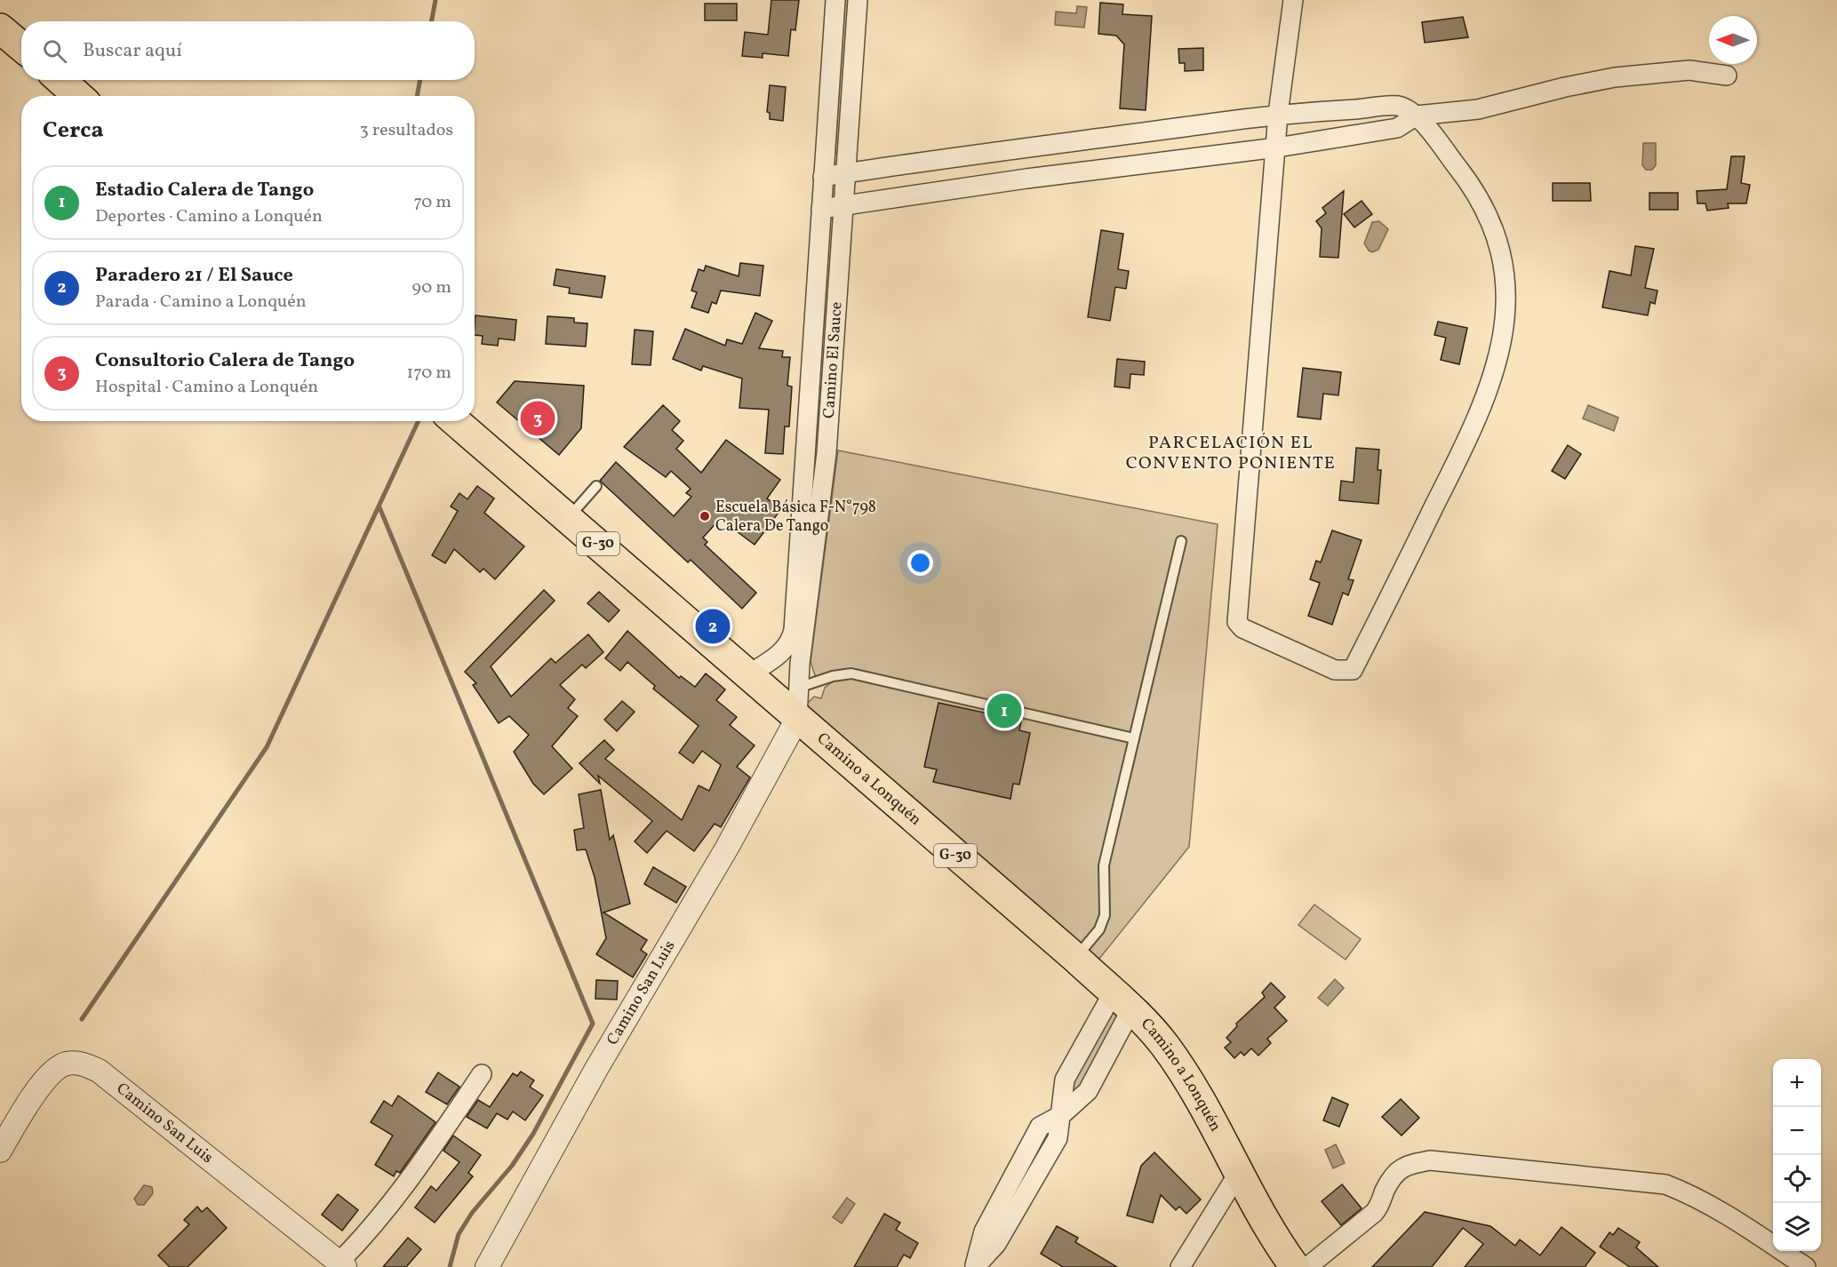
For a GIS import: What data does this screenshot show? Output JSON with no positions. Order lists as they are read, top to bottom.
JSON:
{
  "streets": {
    "main road": ["G-30", "Camino a Lonquén"],
    "street": ["Camino El Sauce", "Camino San Luis"]
  },
  "crossings": [
    ["Camino El Sauce", "Camino a Lonquén"],
    ["Camino El Sauce", "Camino San Luis"],
    ["Camino a Lonquén", "Camino San Luis"]
  ],
  "districts": ["PARCELACIÓN EL CONVENTO PONIENTE"],
  "places": ["Escuela Básica F-N°798 Calera De Tango"],
  "north": "left",
  "page": {
    "search": "Buscar aquí",
    "heading": ["Cerca", "3 resultados"],
    "list": [
      {
        "mark": "1",
        "name": "Estadio Calera de Tango",
        "note": "Deportes · Camino a Lonquén",
        "value": "70 m"
      },
      {
        "mark": "2",
        "name": "Paradero 21 / El Sauce",
        "note": "Parada · Camino a Lonquén",
        "value": "90 m"
      },
      {
        "mark": "3",
        "name": "Consultorio Calera de Tango",
        "note": "Hospital · Camino a Lonquén",
        "value": "170 m"
      }
    ],
    "pins": ["3", "2", "1"],
    "map_buttons": ["+", "−"]
  }
}
